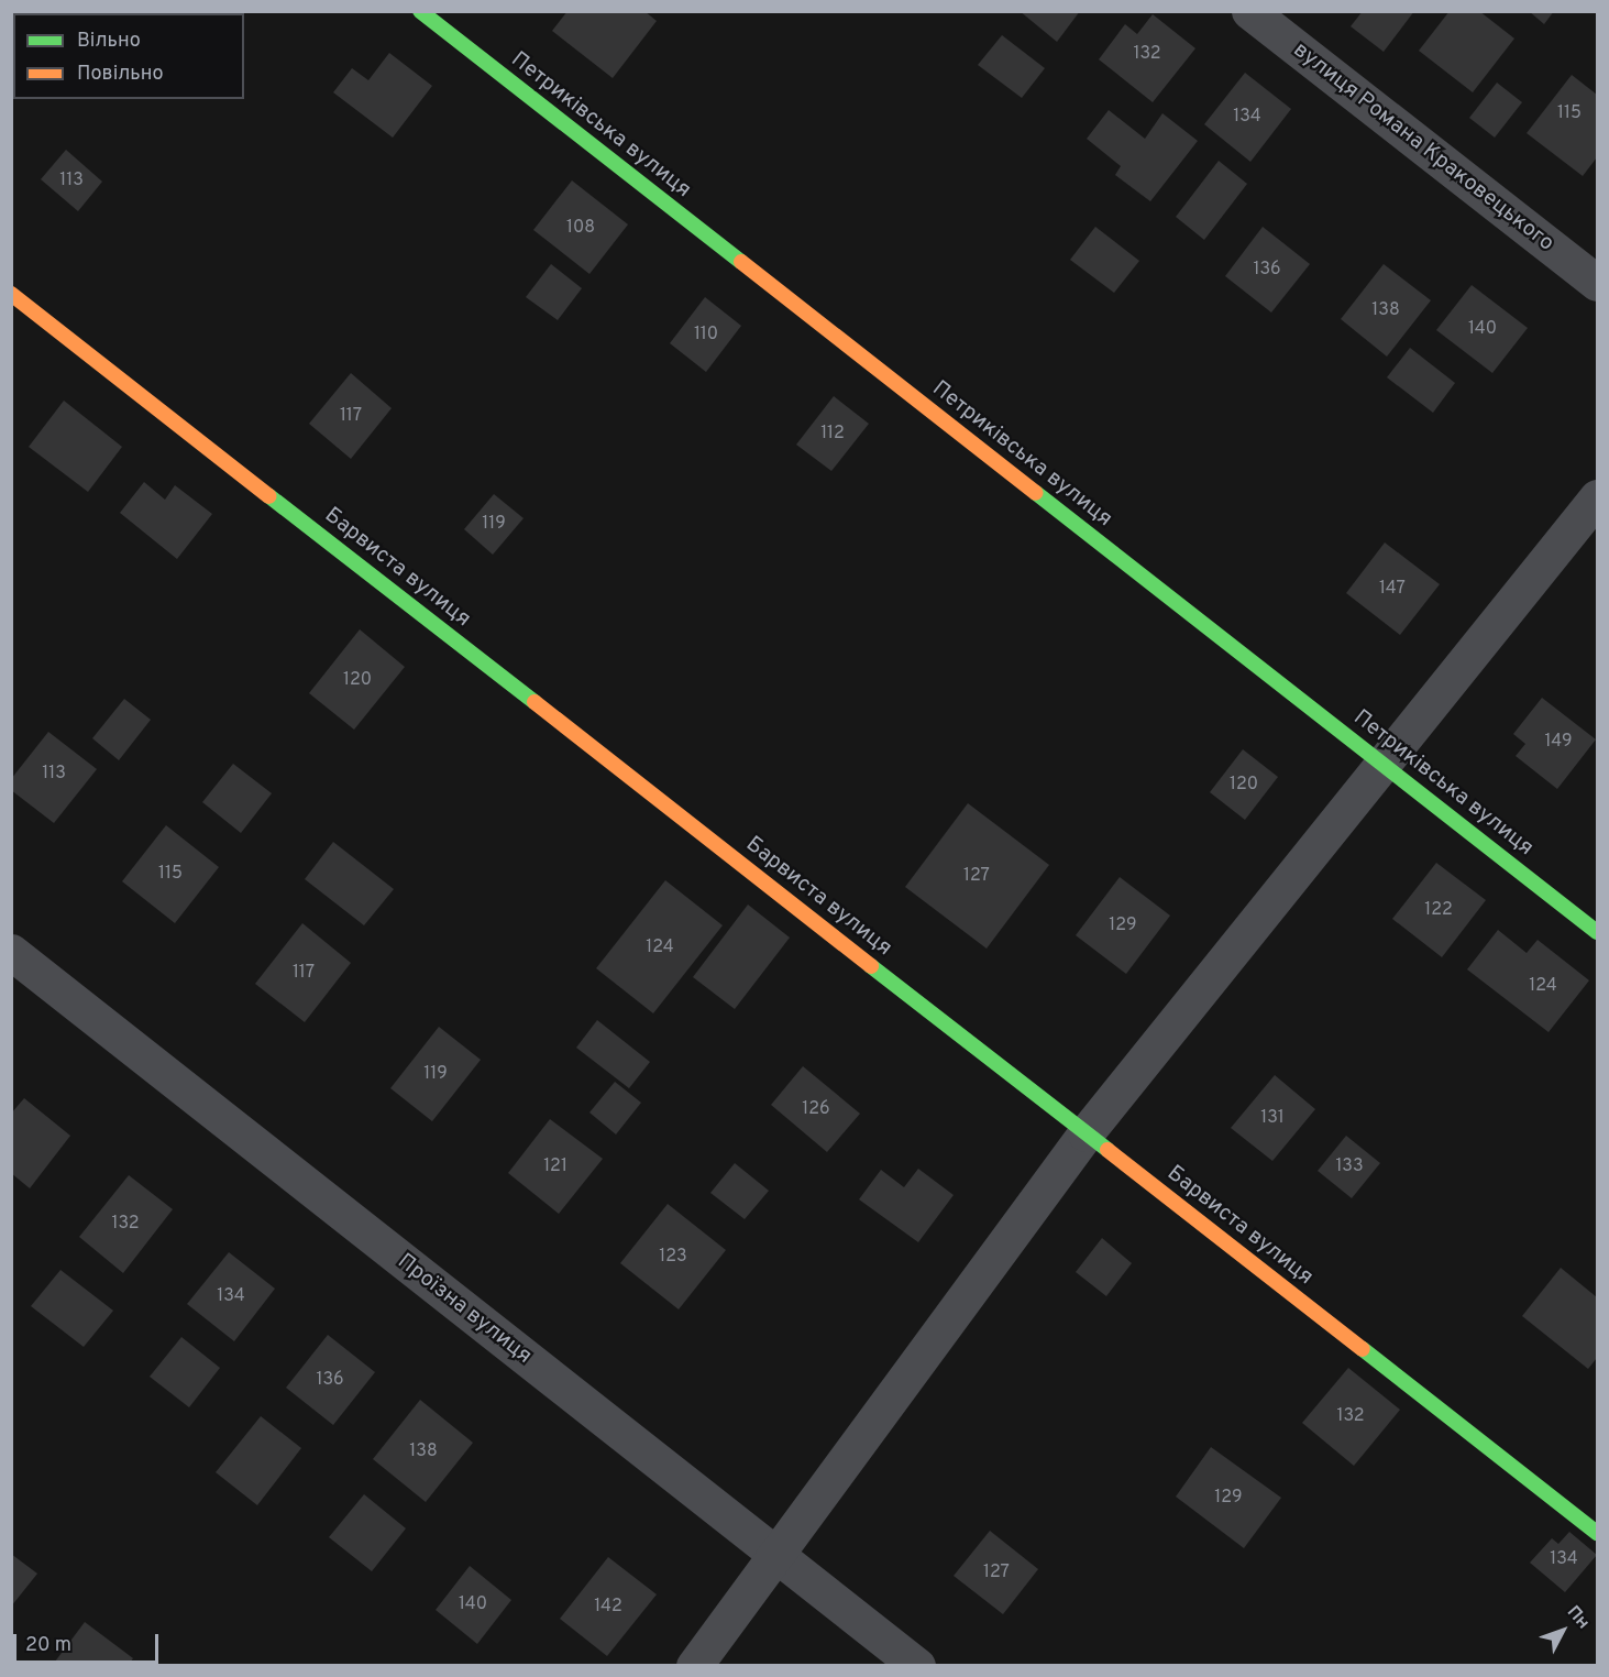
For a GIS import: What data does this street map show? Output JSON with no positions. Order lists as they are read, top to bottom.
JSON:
{
  "streets": {
    "street": [
      "Петриківська вулиця",
      "вулиця Романа Краковецького",
      "Барвиста вулиця",
      "Проїзна вулиця"
    ]
  },
  "house_numbers": [
    "132",
    "115",
    "134",
    "113",
    "108",
    "136",
    "138",
    "140",
    "110",
    "117",
    "112",
    "119",
    "147",
    "120",
    "149",
    "113",
    "120",
    "115",
    "127",
    "122",
    "129",
    "124",
    "117",
    "124",
    "119",
    "126",
    "131",
    "121",
    "133",
    "132",
    "123",
    "134",
    "136",
    "132",
    "138",
    "129",
    "134",
    "127",
    "140",
    "142"
  ],
  "legend": ["Вільно", "Повільно"],
  "scale_bar": "20 m",
  "north": "top right"
}
